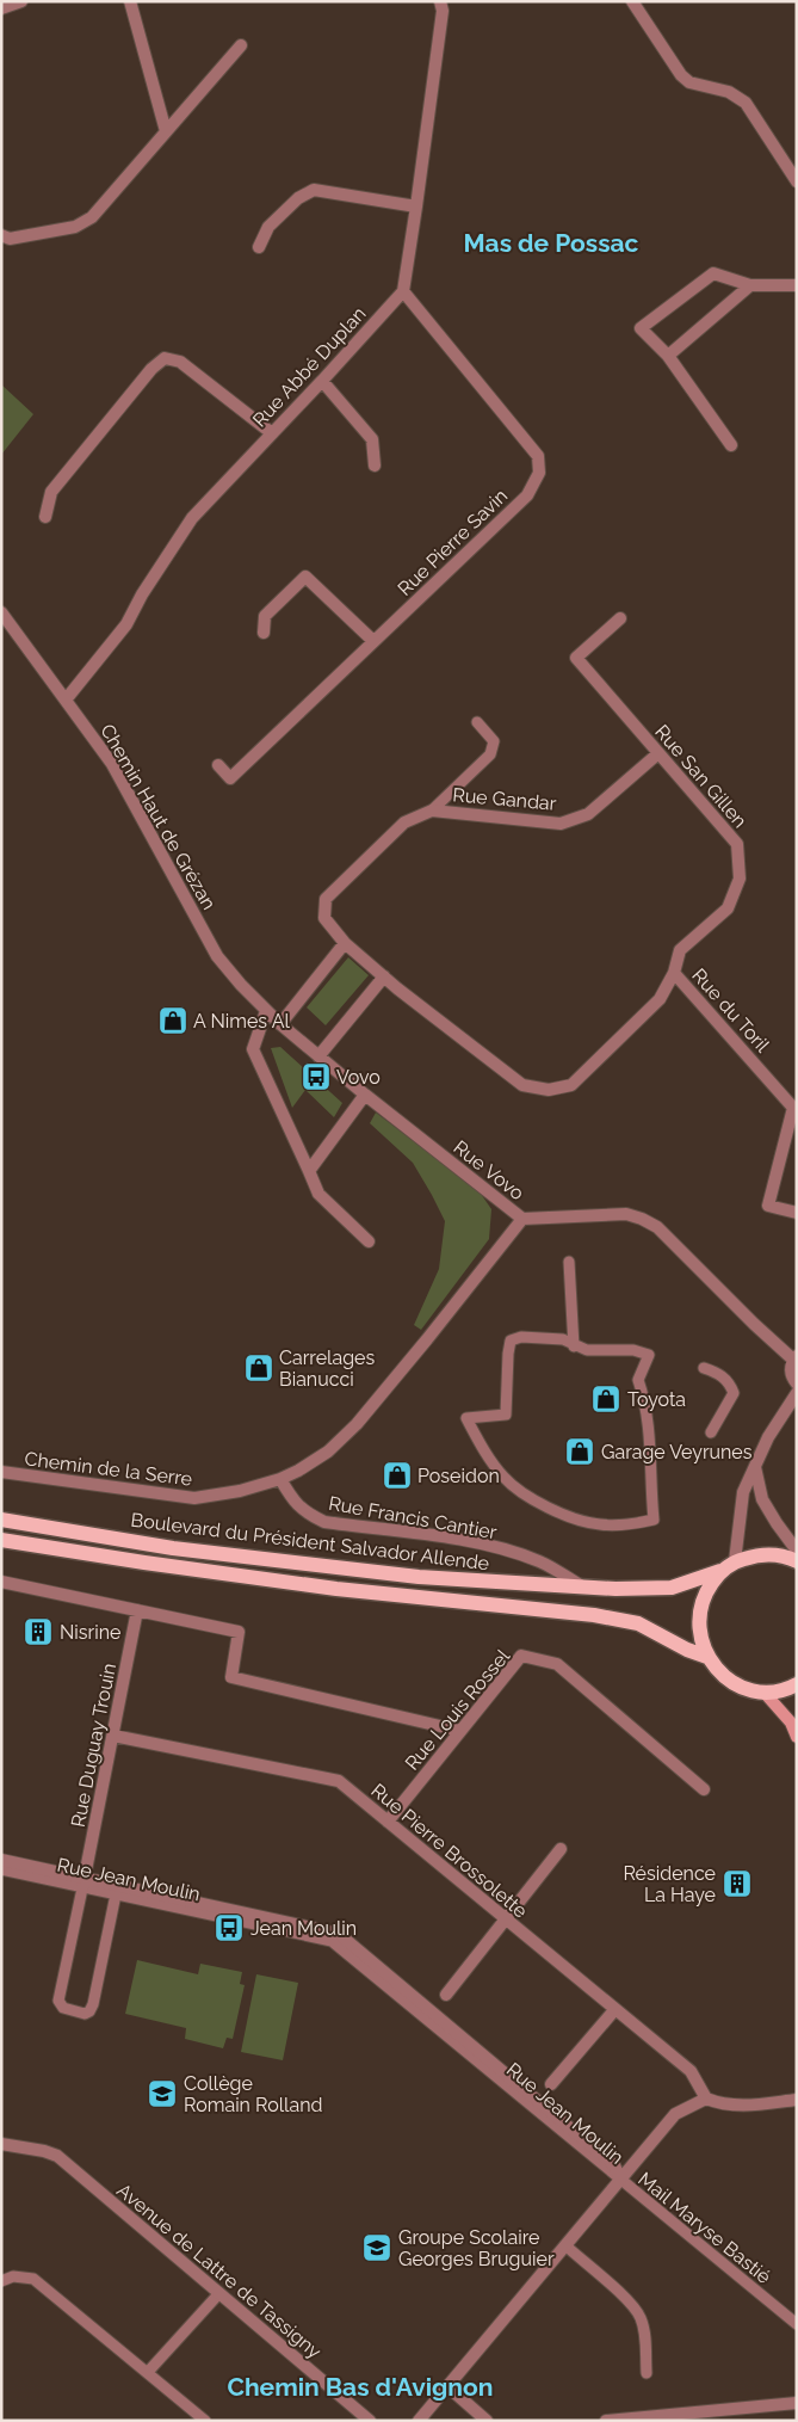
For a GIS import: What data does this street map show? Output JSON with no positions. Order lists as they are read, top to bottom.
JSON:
{
  "streets": {
    "main road": ["Boulevard du Président Salvador Allende"],
    "street": [
      "Rue Abbé Duplan",
      "Rue Pierre Savin",
      "Rue San Gillen",
      "Rue Gandar",
      "Chemin Haut de Grézan",
      "Rue du Toril",
      "Rue Vovo",
      "Chemin de la Serre",
      "Rue Francis Cantier",
      "Rue Louis Rossel",
      "Rue Duguay Trouin",
      "Rue Pierre Brossolette",
      "Rue Jean Moulin",
      "Avenue de Lattre de Tassigny"
    ],
    "lane": ["Mail Maryse Bastié"]
  },
  "crossings": [
    ["Rue Abbé Duplan", "Rue Pierre Savin"],
    ["Rue Abbé Duplan", "Chemin Haut de Grézan"],
    ["Rue San Gillen", "Rue Gandar"],
    ["Rue San Gillen", "Rue du Toril"],
    ["Chemin Haut de Grézan", "Rue Vovo"],
    ["Rue Vovo", "Chemin de la Serre"],
    ["Chemin de la Serre", "Rue Francis Cantier"],
    ["Rue Francis Cantier", "Boulevard du Président Salvador Allende"],
    ["Rue Louis Rossel", "Rue Pierre Brossolette"],
    ["Rue Duguay Trouin", "Rue Pierre Brossolette"],
    ["Rue Duguay Trouin", "Rue Jean Moulin"],
    ["Rue Jean Moulin", "Mail Maryse Bastié"]
  ],
  "districts": ["Mas de Possac", "Chemin Bas d'Avignon"],
  "places": {
    "shop": [
      "A Nimes Al",
      "Carrelages Bianucci",
      "Toyota",
      "Garage Veyrunes",
      "Poseidon"
    ],
    "bus stop": ["Vovo", "Jean Moulin"],
    "building": ["Nisrine", "Résidence La Haye"],
    "school or university": ["Collège Romain Rolland", "Groupe Scolaire Georges Bruguier"]
  }
}
